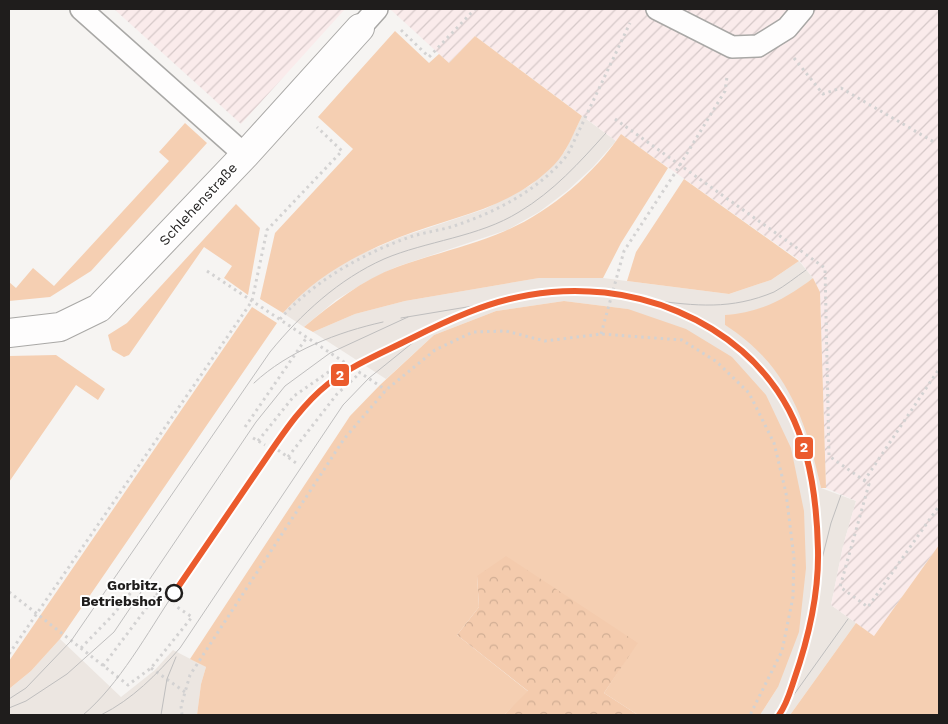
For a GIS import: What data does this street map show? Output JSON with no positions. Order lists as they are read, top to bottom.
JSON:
{
  "streets": {
    "street": ["Schlehenstraße"]
  },
  "places": ["Gorbitz, Betriebshof"],
  "lines": ["transit line 2"]
}
